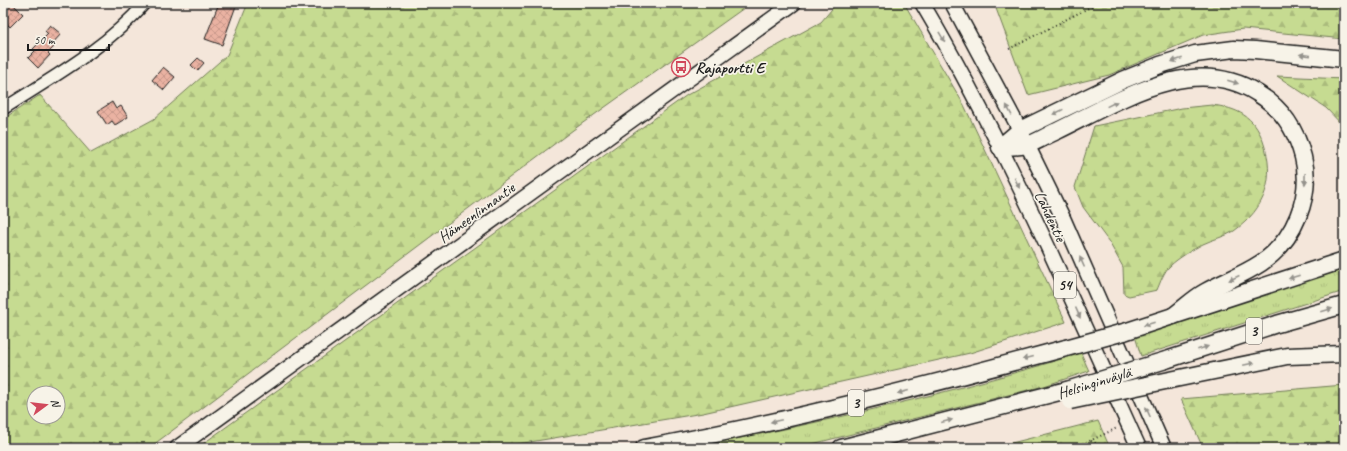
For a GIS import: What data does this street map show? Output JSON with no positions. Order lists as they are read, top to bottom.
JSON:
{
  "streets": {
    "highway": ["3", "Helsinginväylä"],
    "main road": ["Hämeenlinnantie", "Lahdentie", "54"]
  },
  "places": {
    "bus stop": ["Rajaportti E"]
  },
  "scale_bar": "50 m",
  "north": "right"
}
